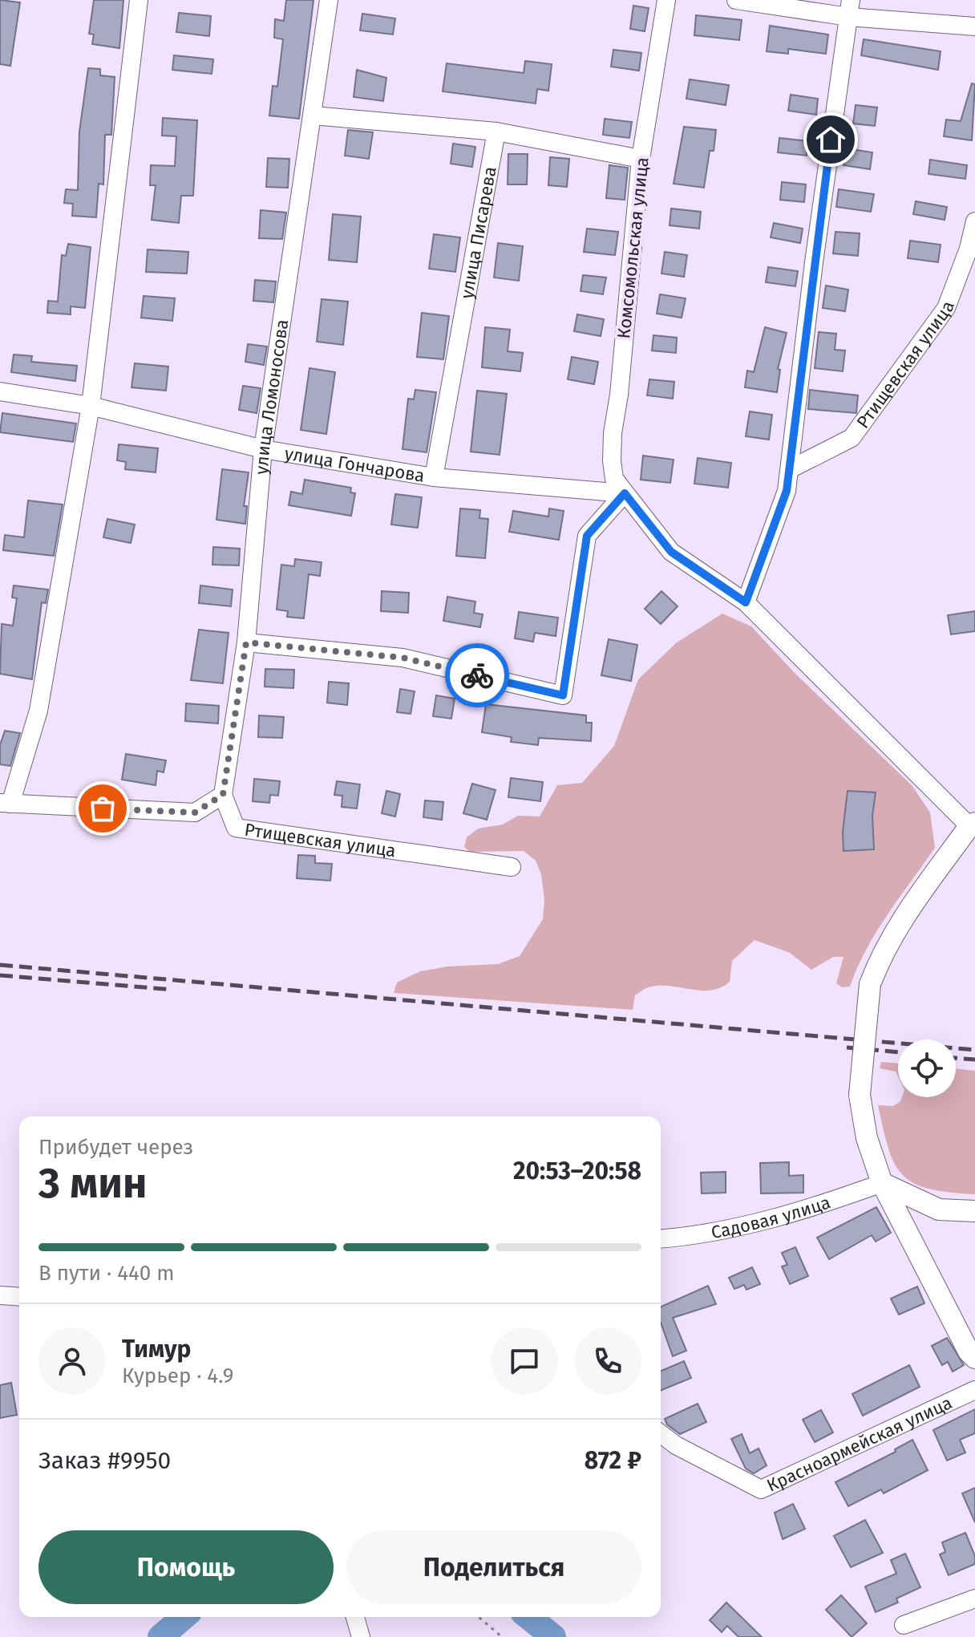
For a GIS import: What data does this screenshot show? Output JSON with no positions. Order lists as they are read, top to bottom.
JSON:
{
  "streets": {
    "street": [
      "улица Писарева",
      "Комсомольская улица",
      "Ртищевская улица",
      "улица Ломоносова",
      "улица Гончарова",
      "Садовая улица",
      "Красноармейская улица"
    ]
  },
  "crossings": [
    ["улица Писарева", "улица Гончарова"],
    ["Комсомольская улица", "улица Гончарова"],
    ["Ртищевская улица", "улица Ломоносова"],
    ["улица Ломоносова", "улица Гончарова"]
  ],
  "page": {
    "heading": ["3 мин", "Прибудет через", "20:53–20:58"],
    "panel": [
      "Тимур",
      "Курьер · 4.9",
      "Заказ #9950",
      "872 ₽"
    ],
    "bar": "В пути · 440 m",
    "buttons": ["Помощь", "Поделиться"]
  }
}
